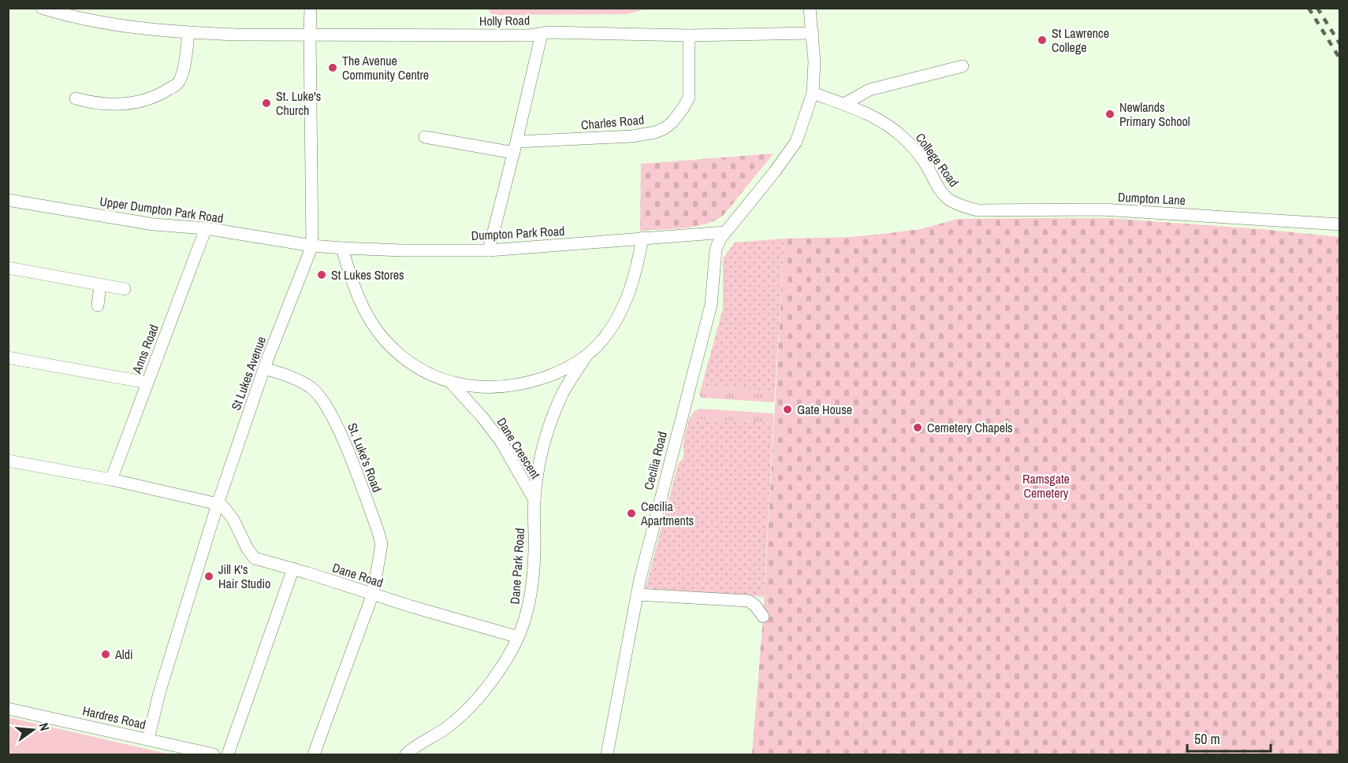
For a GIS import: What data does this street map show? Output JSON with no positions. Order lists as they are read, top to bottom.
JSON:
{
  "streets": {
    "street": [
      "Holly Road",
      "Charles Road",
      "College Road",
      "Dumpton Lane",
      "Upper Dumpton Park Road",
      "Dumpton Park Road",
      "Anns Road",
      "St Lukes Avenue",
      "Dane Crescent",
      "St. Luke's Road",
      "Cecilia Road",
      "Dane Park Road",
      "Dane Road",
      "Hardres Road"
    ]
  },
  "crossings": [
    ["Holly Road", "Charles Road"],
    ["Holly Road", "St Lukes Avenue"],
    ["College Road", "Dumpton Lane"],
    ["Upper Dumpton Park Road", "Dumpton Park Road"],
    ["Upper Dumpton Park Road", "Anns Road"],
    ["Upper Dumpton Park Road", "St Lukes Avenue"],
    ["Dumpton Park Road", "St Lukes Avenue"],
    ["Dumpton Park Road", "Dane Crescent"],
    ["Dumpton Park Road", "Cecilia Road"],
    ["St Lukes Avenue", "St. Luke's Road"],
    ["St Lukes Avenue", "Dane Road"],
    ["St Lukes Avenue", "Hardres Road"],
    ["Dane Crescent", "Dane Park Road"],
    ["St. Luke's Road", "Dane Road"],
    ["Dane Park Road", "Dane Road"]
  ],
  "parks": ["Ramsgate Cemetery"],
  "places": [
    "St Lawrence College",
    "The Avenue Community Centre",
    "St. Luke's Church",
    "Newlands Primary School",
    "St Lukes Stores",
    "Gate House",
    "Cemetery Chapels",
    "Cecilia Apartments",
    "Jill K's Hair Studio",
    "Aldi"
  ],
  "scale_bar": "50 m",
  "north": "right"
}
